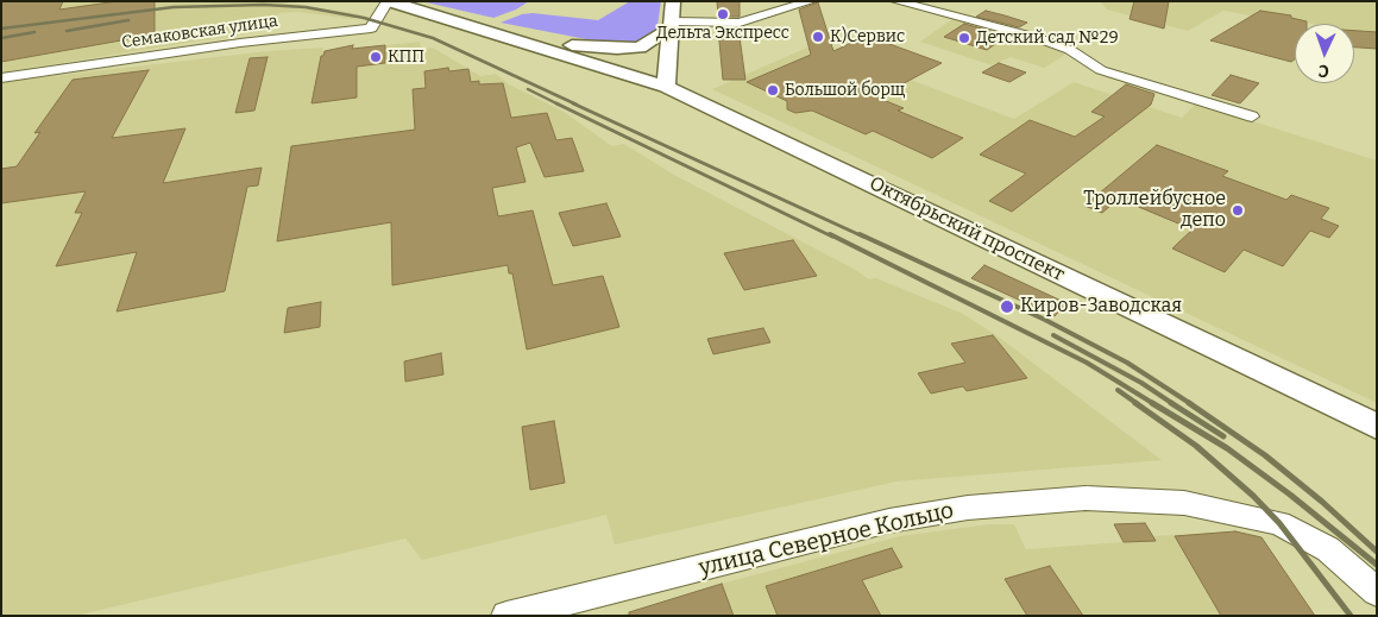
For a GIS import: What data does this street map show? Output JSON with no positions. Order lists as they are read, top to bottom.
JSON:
{
  "streets": {
    "main road": ["Октябрьский проспект"],
    "street": ["Семаковская улица", "улица Северное Кольцо"]
  },
  "places": [
    "Дельта Экспресс",
    "К)Сервис",
    "Детский сад №29",
    "КПП",
    "Большой борщ",
    "Троллейбусное депо",
    "Киров-Заводская"
  ],
  "north": "bottom"
}
